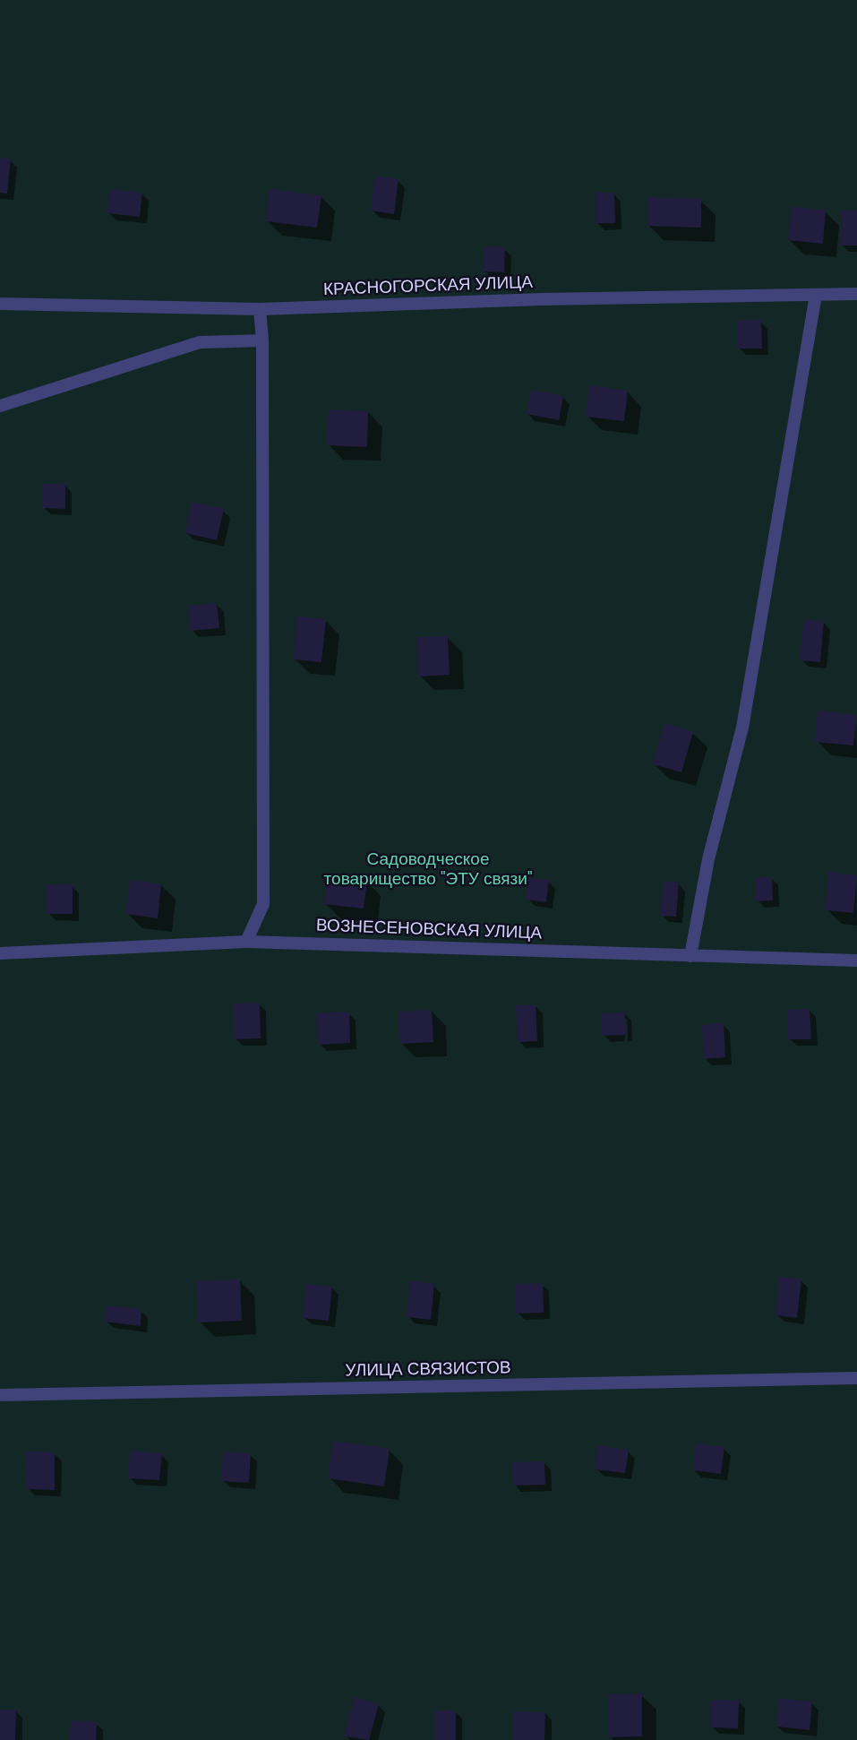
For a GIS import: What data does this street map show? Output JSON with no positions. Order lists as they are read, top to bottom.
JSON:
{
  "streets": {
    "street": ["КРАСНОГОРСКАЯ УЛИЦА", "ВОЗНЕСЕНОВСКАЯ УЛИЦА", "УЛИЦА СВЯЗИСТОВ"]
  },
  "parks": ["Садоводческое товарищество \"ЭТУ связи\""]
}
